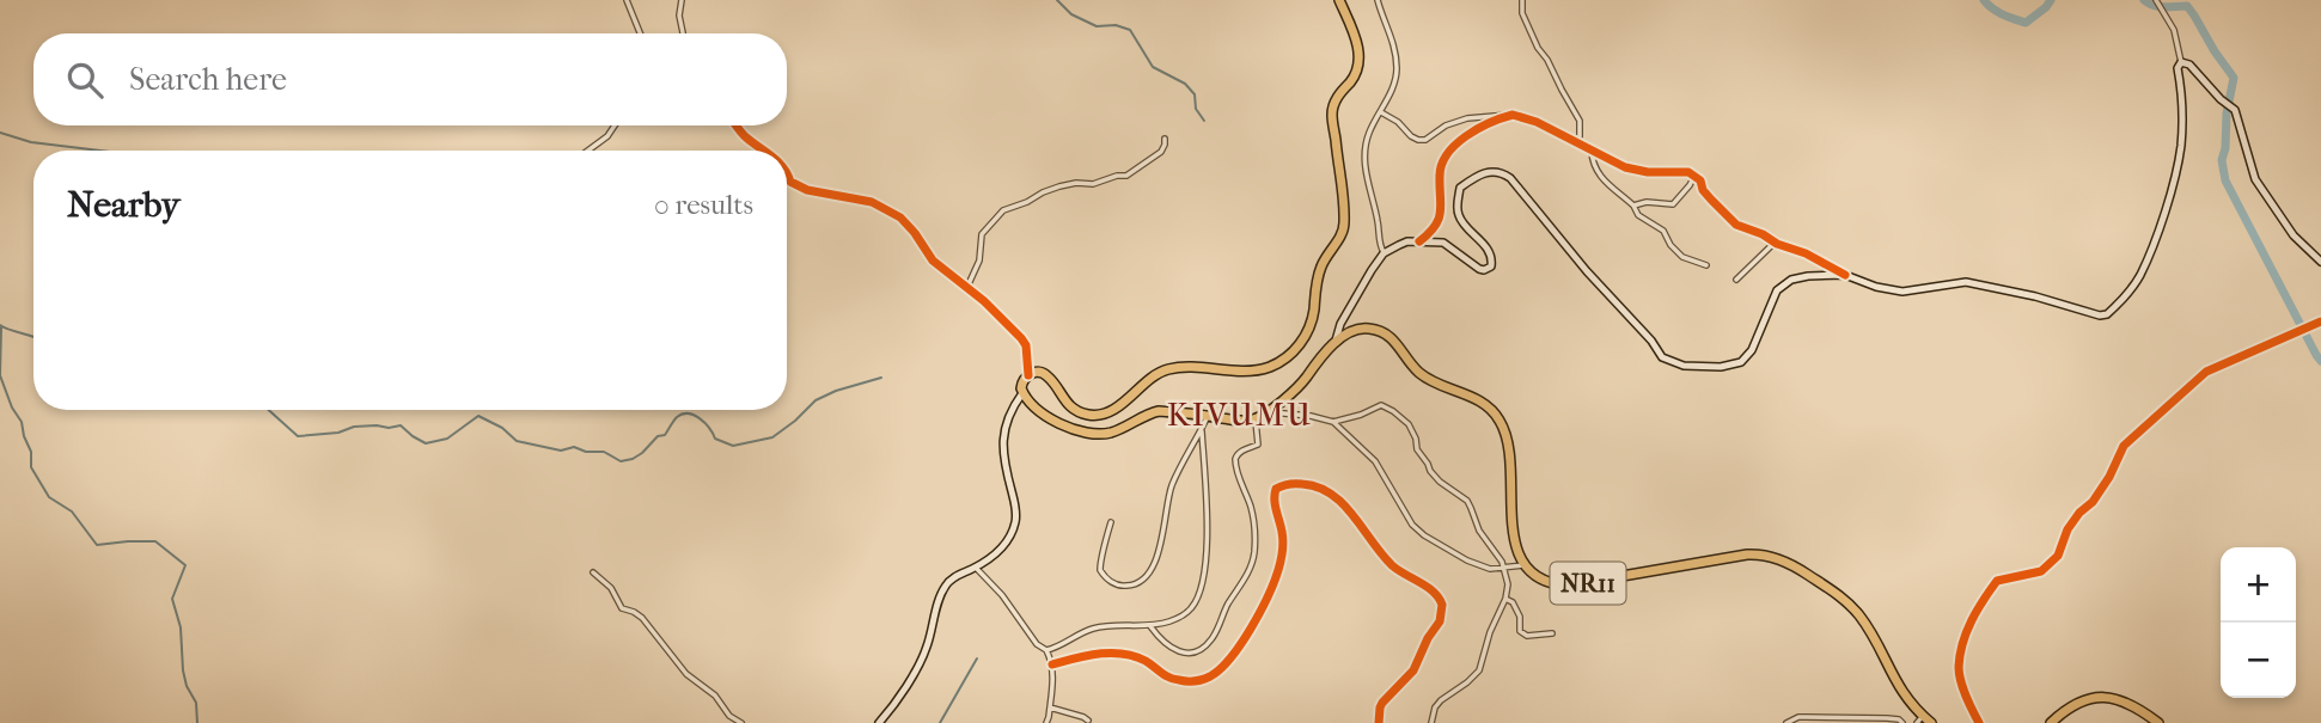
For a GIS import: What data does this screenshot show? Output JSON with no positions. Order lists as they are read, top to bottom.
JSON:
{
  "streets": {
    "highway": ["NR11"]
  },
  "districts": ["KIVUMU"],
  "page": {
    "search": "Search here",
    "heading": ["Nearby", "0 results"],
    "map_buttons": ["+", "−"]
  }
}
